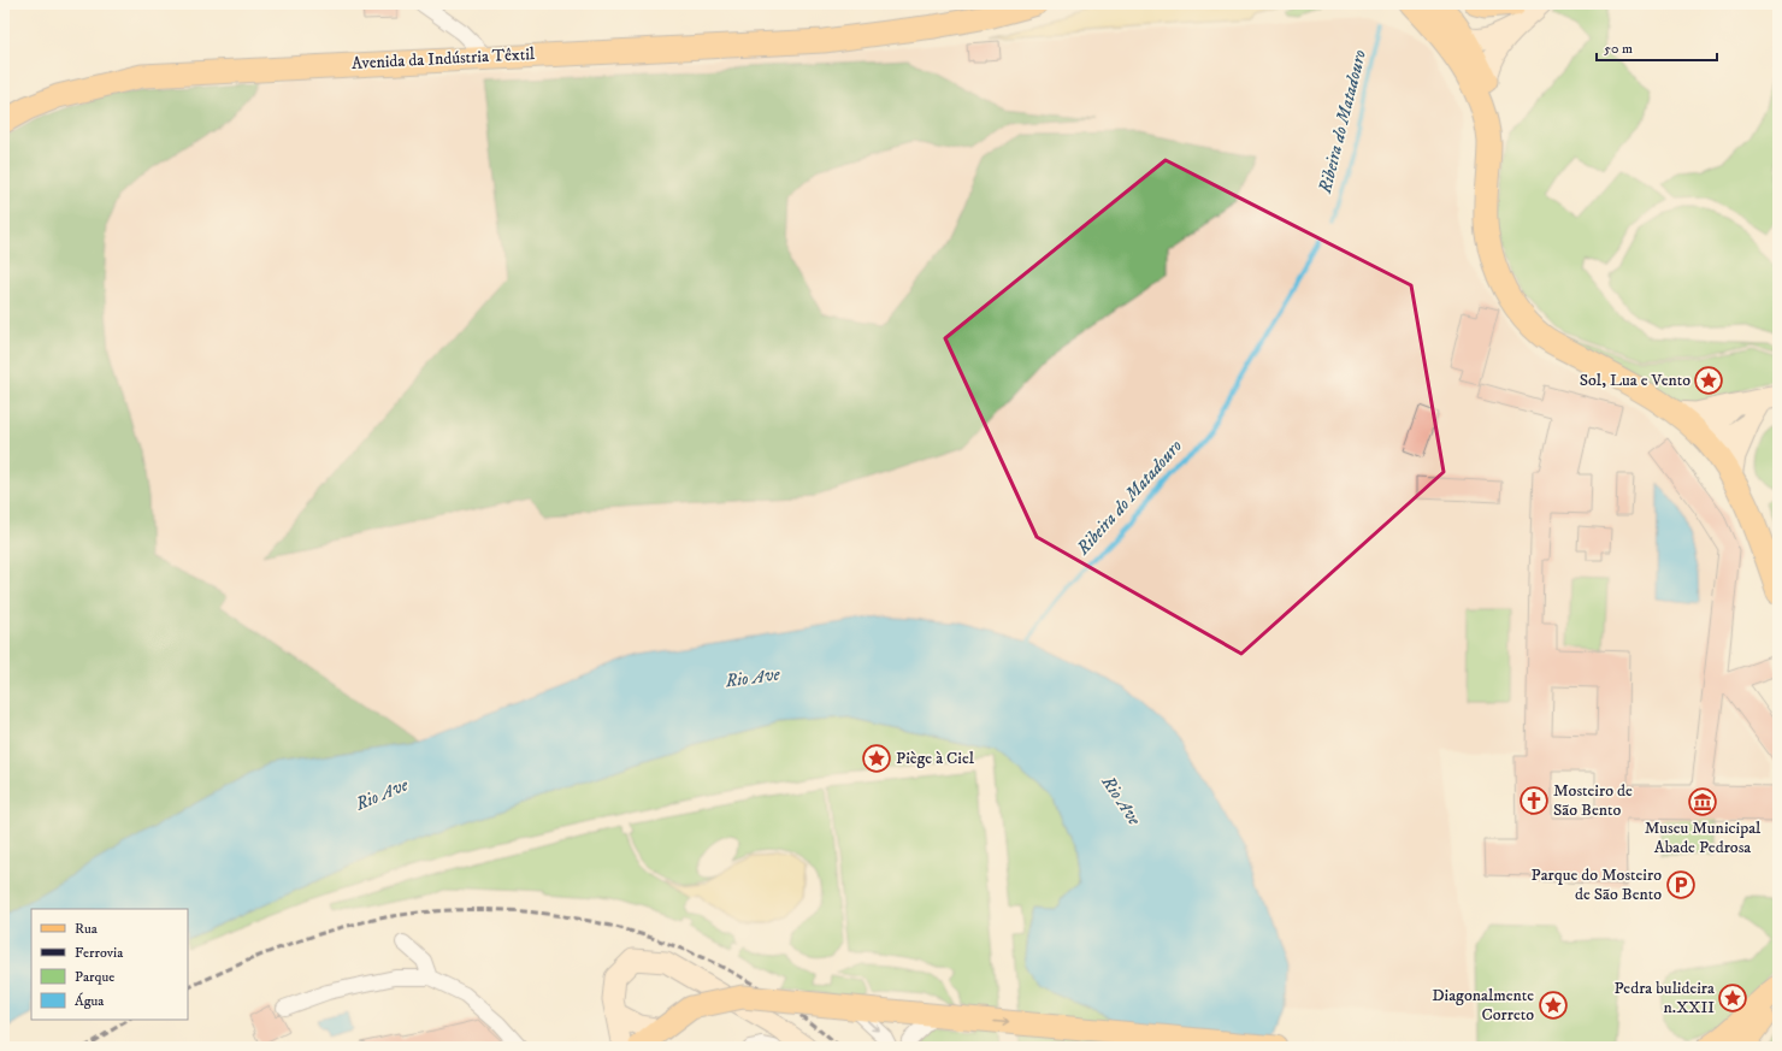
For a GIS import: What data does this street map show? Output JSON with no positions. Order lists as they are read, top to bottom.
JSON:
{
  "streets": {
    "main road": ["Avenida da Indústria Têxtil"]
  },
  "water": ["Ribeira do Matadouro", "Rio Ave"],
  "places": {
    "place": [
      "Sol, Lua e Vento",
      "Piège à Ciel",
      "Pedra bulideira n.XXII",
      "Diagonalmente Correto"
    ],
    "church": ["Mosteiro de São Bento"],
    "museum": ["Museu Municipal Abade Pedrosa"],
    "parking": ["Parque do Mosteiro de São Bento"]
  },
  "legend": [
    "Rua",
    "Ferrovia",
    "Parque",
    "Água"
  ],
  "scale_bar": "50 m"
}
